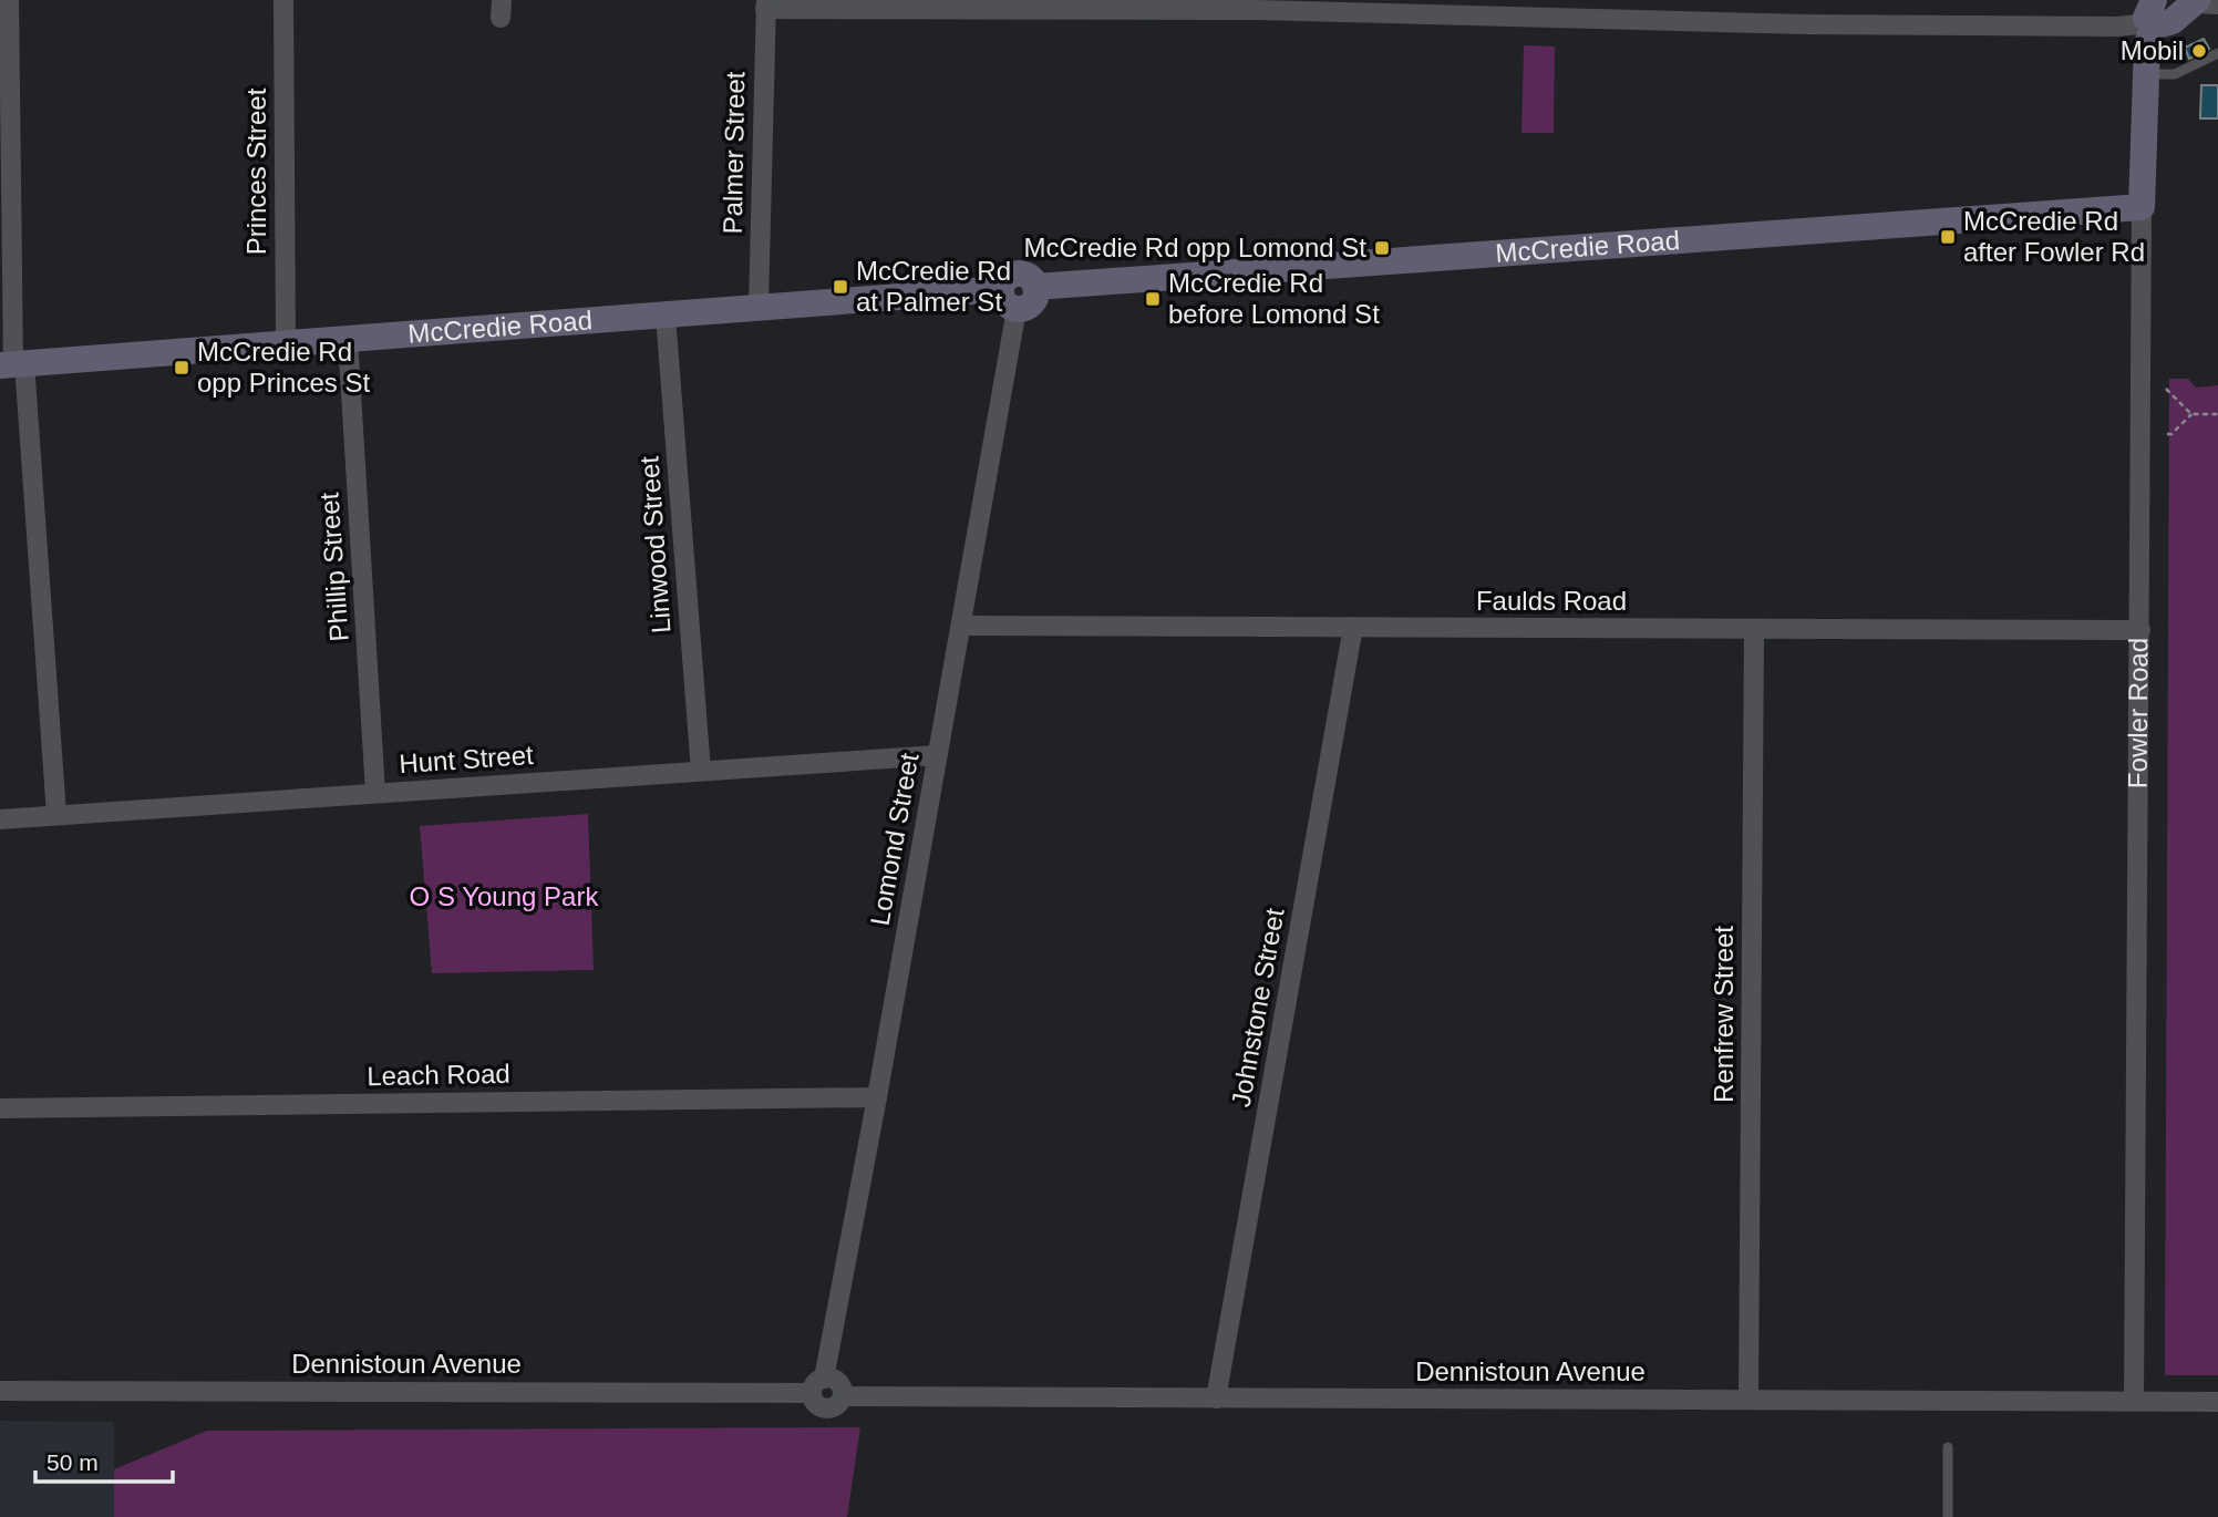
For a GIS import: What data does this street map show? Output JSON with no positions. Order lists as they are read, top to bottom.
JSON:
{
  "streets": {
    "main road": ["McCredie Road", "Fowler Road"],
    "street": [
      "Palmer Street",
      "Princes Street",
      "Linwood Street",
      "Phillip Street",
      "Faulds Road",
      "Hunt Street",
      "Lomond Street",
      "Johnstone Street",
      "Renfrew Street",
      "Leach Road",
      "Dennistoun Avenue"
    ]
  },
  "crossings": [
    ["Palmer Street", "McCredie Road"],
    ["Princes Street", "McCredie Road"],
    ["McCredie Road", "Linwood Street"],
    ["McCredie Road", "Phillip Street"],
    ["McCredie Road", "Fowler Road"],
    ["McCredie Road", "Lomond Street"],
    ["Linwood Street", "Hunt Street"],
    ["Phillip Street", "Hunt Street"],
    ["Faulds Road", "Fowler Road"],
    ["Faulds Road", "Lomond Street"],
    ["Faulds Road", "Johnstone Street"],
    ["Faulds Road", "Renfrew Street"],
    ["Fowler Road", "Dennistoun Avenue"],
    ["Hunt Street", "Lomond Street"],
    ["Lomond Street", "Leach Road"],
    ["Lomond Street", "Dennistoun Avenue"],
    ["Johnstone Street", "Dennistoun Avenue"],
    ["Renfrew Street", "Dennistoun Avenue"]
  ],
  "parks": ["O S Young Park"],
  "places": {
    "other": ["Mobil"],
    "transit": [
      "McCredie Rd after Fowler Rd",
      "McCredie Rd opp Lomond St",
      "McCredie Rd at Palmer St",
      "McCredie Rd before Lomond St",
      "McCredie Rd opp Princes St"
    ]
  },
  "scale_bar": "50 m"
}
